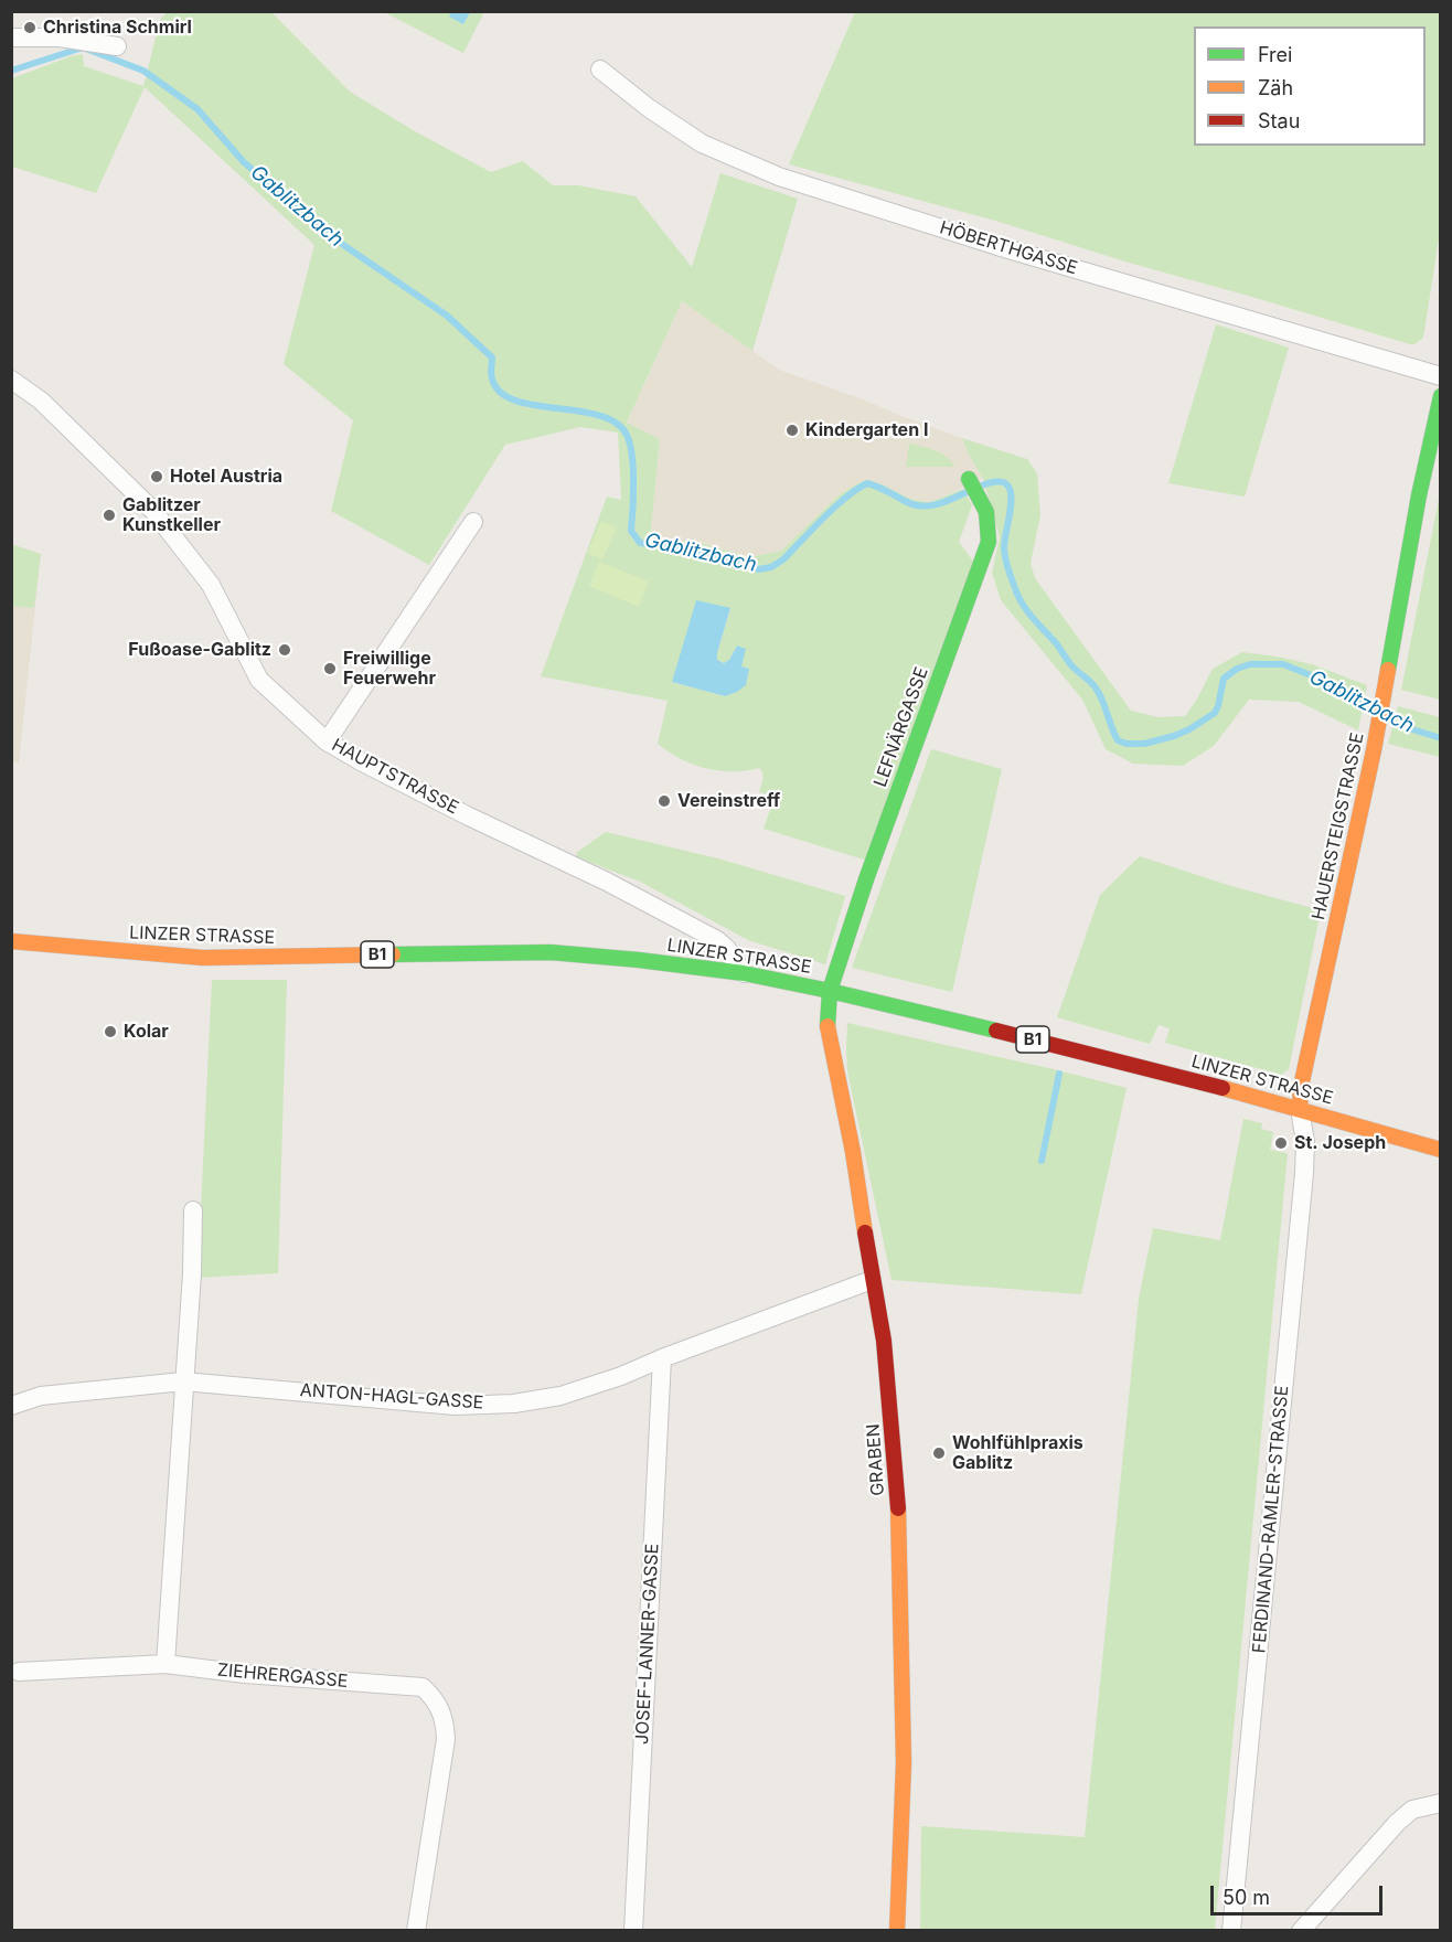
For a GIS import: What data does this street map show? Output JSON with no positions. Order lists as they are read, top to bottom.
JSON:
{
  "streets": {
    "street": [
      "HÖBERTHGASSE",
      "LEFNÄRGASSE",
      "HAUPTSTRASSE",
      "HAUERSTEIGSTRASSE",
      "LINZER STRASSE",
      "B1",
      "ANTON-HAGL-GASSE",
      "GRABEN",
      "FERDINAND-RAMLER-STRASSE",
      "JOSEF-LANNER-GASSE",
      "ZIEHRERGASSE"
    ]
  },
  "crossings": [
    ["LEFNÄRGASSE", "LINZER STRASSE"],
    ["LEFNÄRGASSE", "GRABEN"],
    ["HAUPTSTRASSE", "LINZER STRASSE"],
    ["HAUERSTEIGSTRASSE", "LINZER STRASSE"],
    ["HAUERSTEIGSTRASSE", "FERDINAND-RAMLER-STRASSE"],
    ["LINZER STRASSE", "GRABEN"],
    ["LINZER STRASSE", "FERDINAND-RAMLER-STRASSE"],
    ["ANTON-HAGL-GASSE", "GRABEN"],
    ["ANTON-HAGL-GASSE", "JOSEF-LANNER-GASSE"]
  ],
  "water": ["Gablitzbach"],
  "places": [
    "Christina Schmirl",
    "Kindergarten I",
    "Hotel Austria",
    "Gablitzer Kunstkeller",
    "Fußoase-Gablitz",
    "Freiwillige Feuerwehr",
    "Vereinstreff",
    "Kolar",
    "St. Joseph",
    "Wohlfühlpraxis Gablitz"
  ],
  "legend": ["Frei", "Zäh", "Stau"],
  "scale_bar": "50 m"
}
